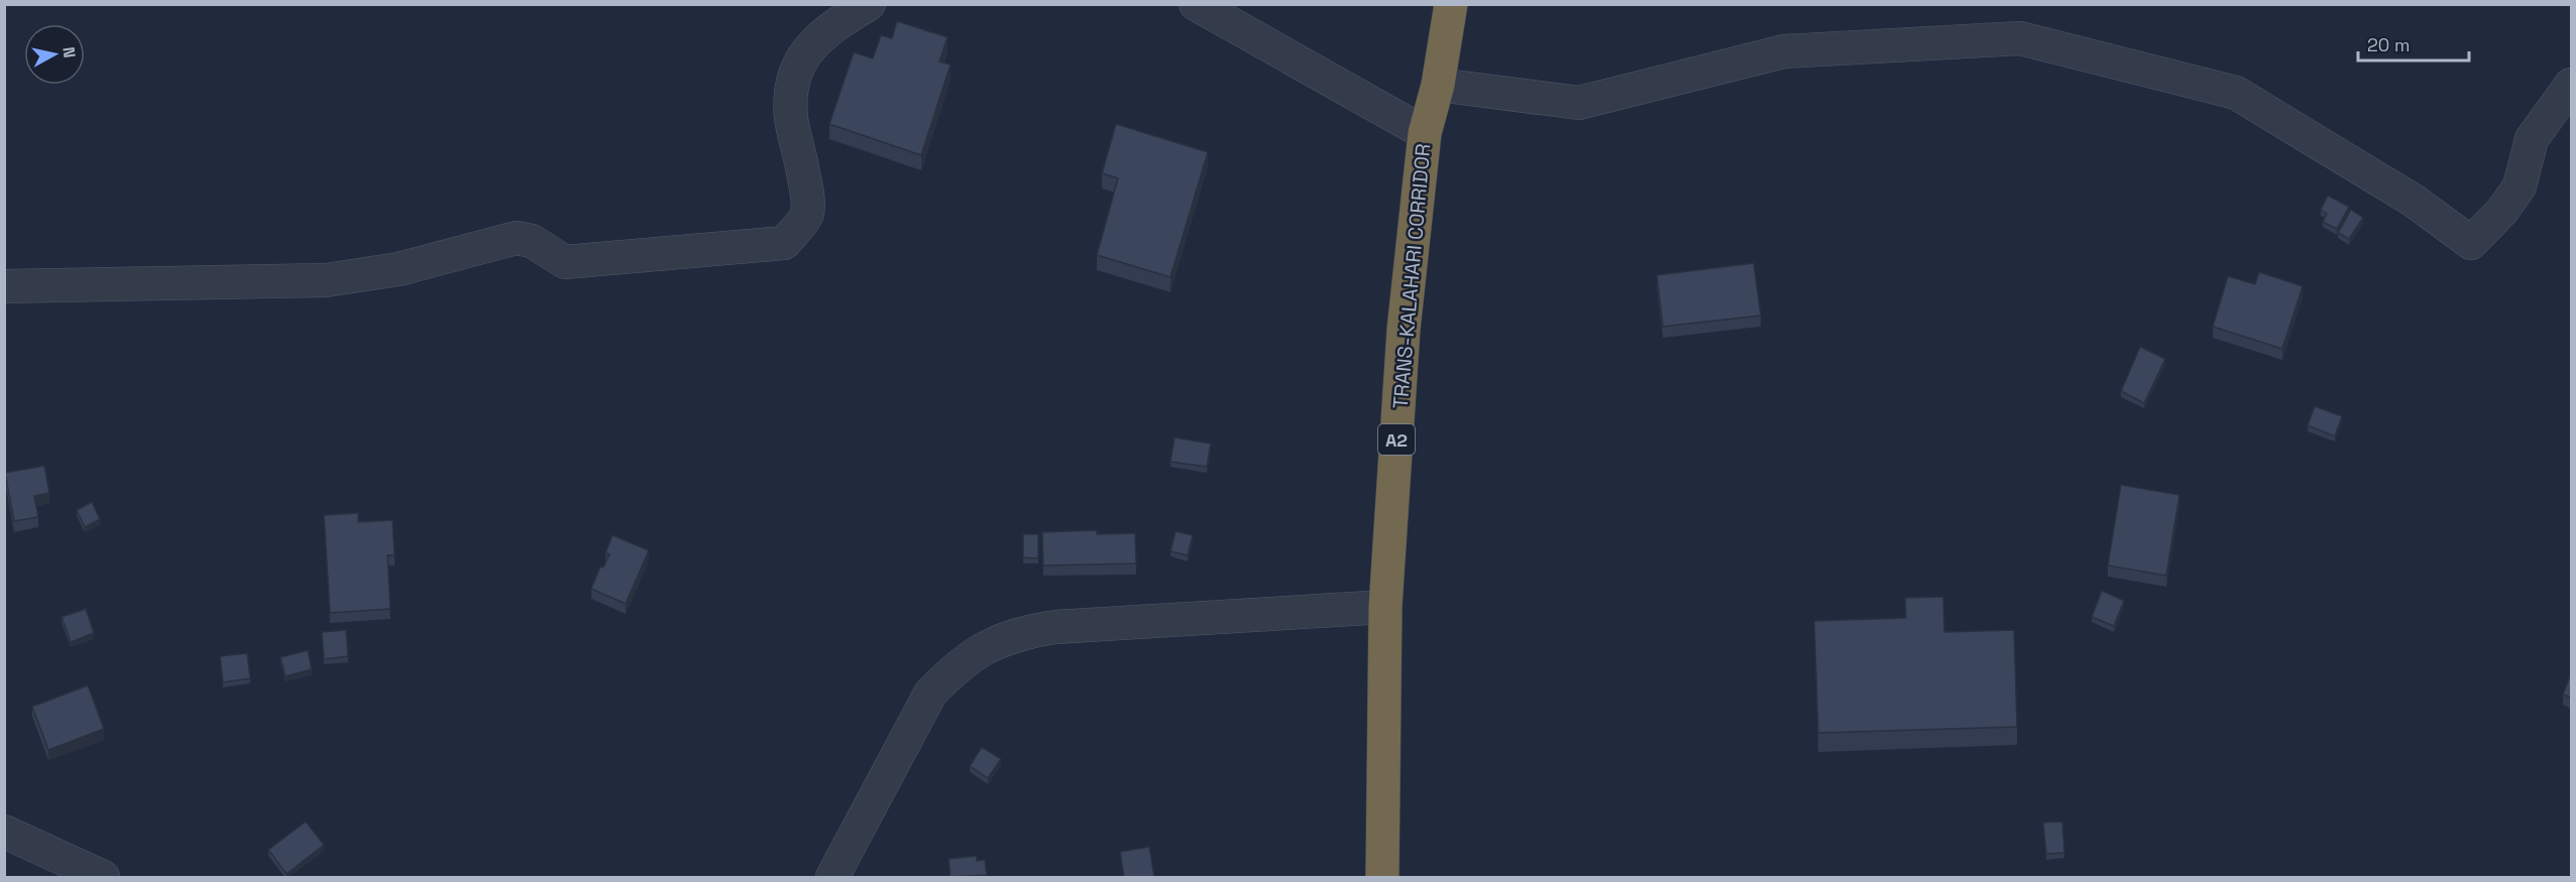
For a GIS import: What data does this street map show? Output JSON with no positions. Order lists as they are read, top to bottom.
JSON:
{
  "streets": {
    "highway": ["TRANS-KALAHARI CORRIDOR", "A2"]
  },
  "scale_bar": "20 m",
  "north": "right"
}
